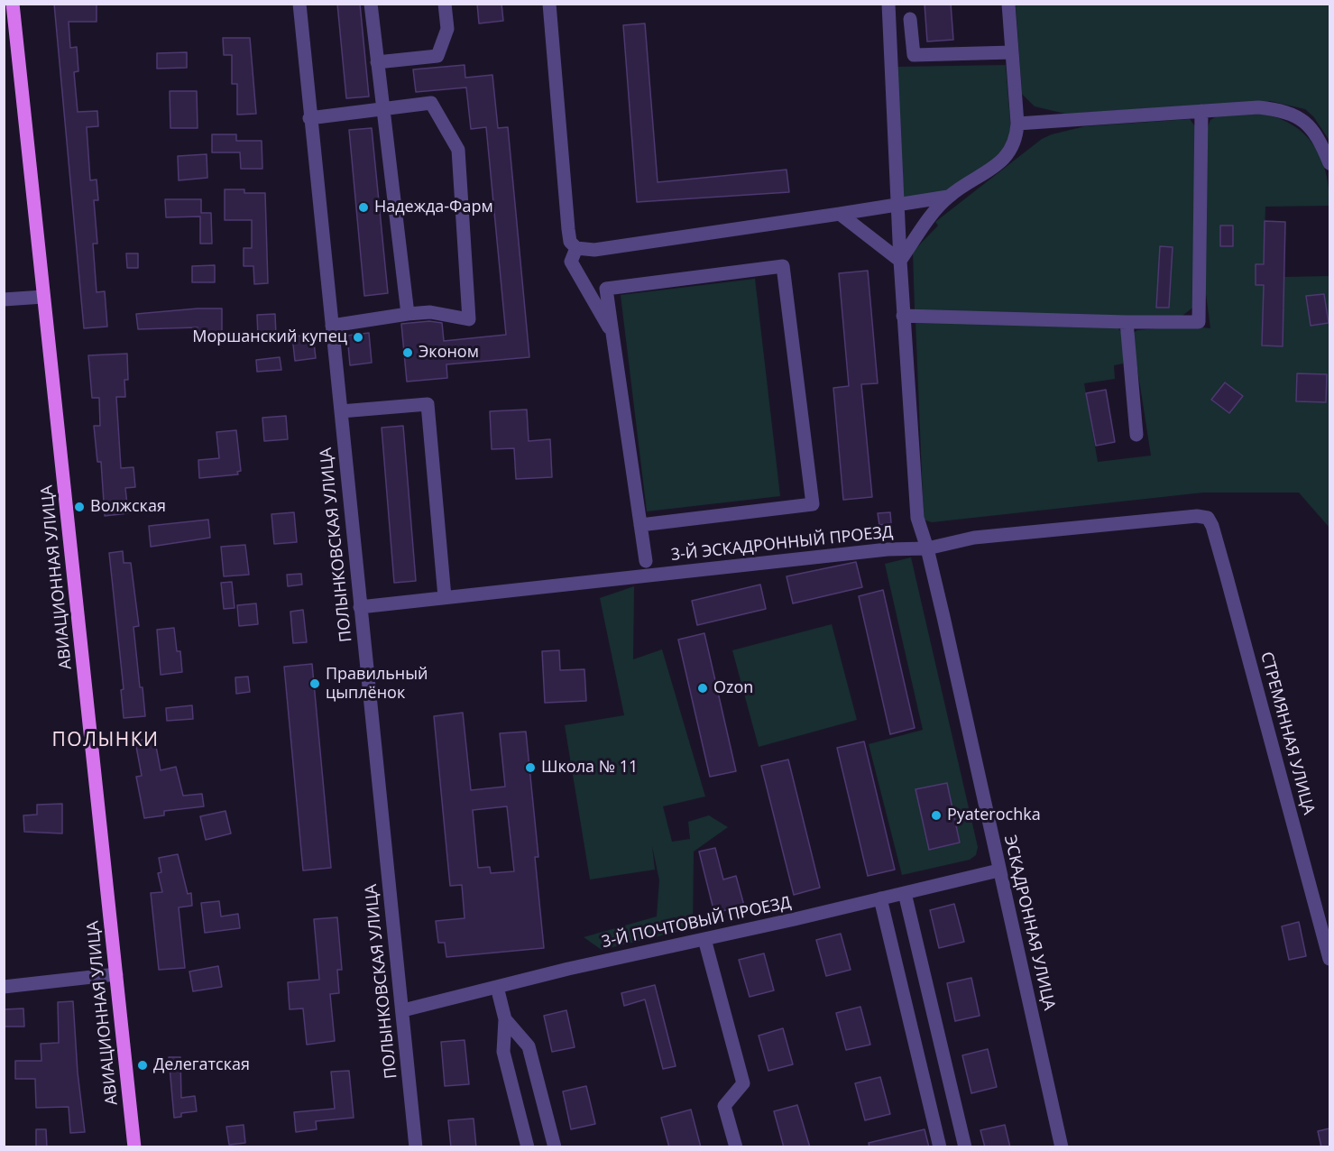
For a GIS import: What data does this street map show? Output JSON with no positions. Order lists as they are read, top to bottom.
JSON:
{
  "streets": {
    "main road": ["АВИАЦИОННАЯ УЛИЦА"],
    "street": [
      "3-Й ЭСКАДРОННЫЙ ПРОЕЗД",
      "ПОЛЫНКОВСКАЯ УЛИЦА",
      "СТРЕМЯННАЯ УЛИЦА",
      "3-Й ПОЧТОВЫЙ ПРОЕЗД",
      "ЭСКАДРОННАЯ УЛИЦА"
    ]
  },
  "crossings": [
    ["3-Й ЭСКАДРОННЫЙ ПРОЕЗД", "ПОЛЫНКОВСКАЯ УЛИЦА"],
    ["3-Й ЭСКАДРОННЫЙ ПРОЕЗД", "СТРЕМЯННАЯ УЛИЦА"],
    ["3-Й ЭСКАДРОННЫЙ ПРОЕЗД", "ЭСКАДРОННАЯ УЛИЦА"],
    ["ПОЛЫНКОВСКАЯ УЛИЦА", "3-Й ПОЧТОВЫЙ ПРОЕЗД"],
    ["3-Й ПОЧТОВЫЙ ПРОЕЗД", "ЭСКАДРОННАЯ УЛИЦА"]
  ],
  "districts": ["ПОЛЫНКИ"],
  "places": [
    "Надежда-Фарм",
    "Моршанский купец",
    "Эконом",
    "Волжская",
    "Правильный цыплёнок",
    "Ozon",
    "Школа № 11",
    "Pyaterochka",
    "Делегатская"
  ]
}
